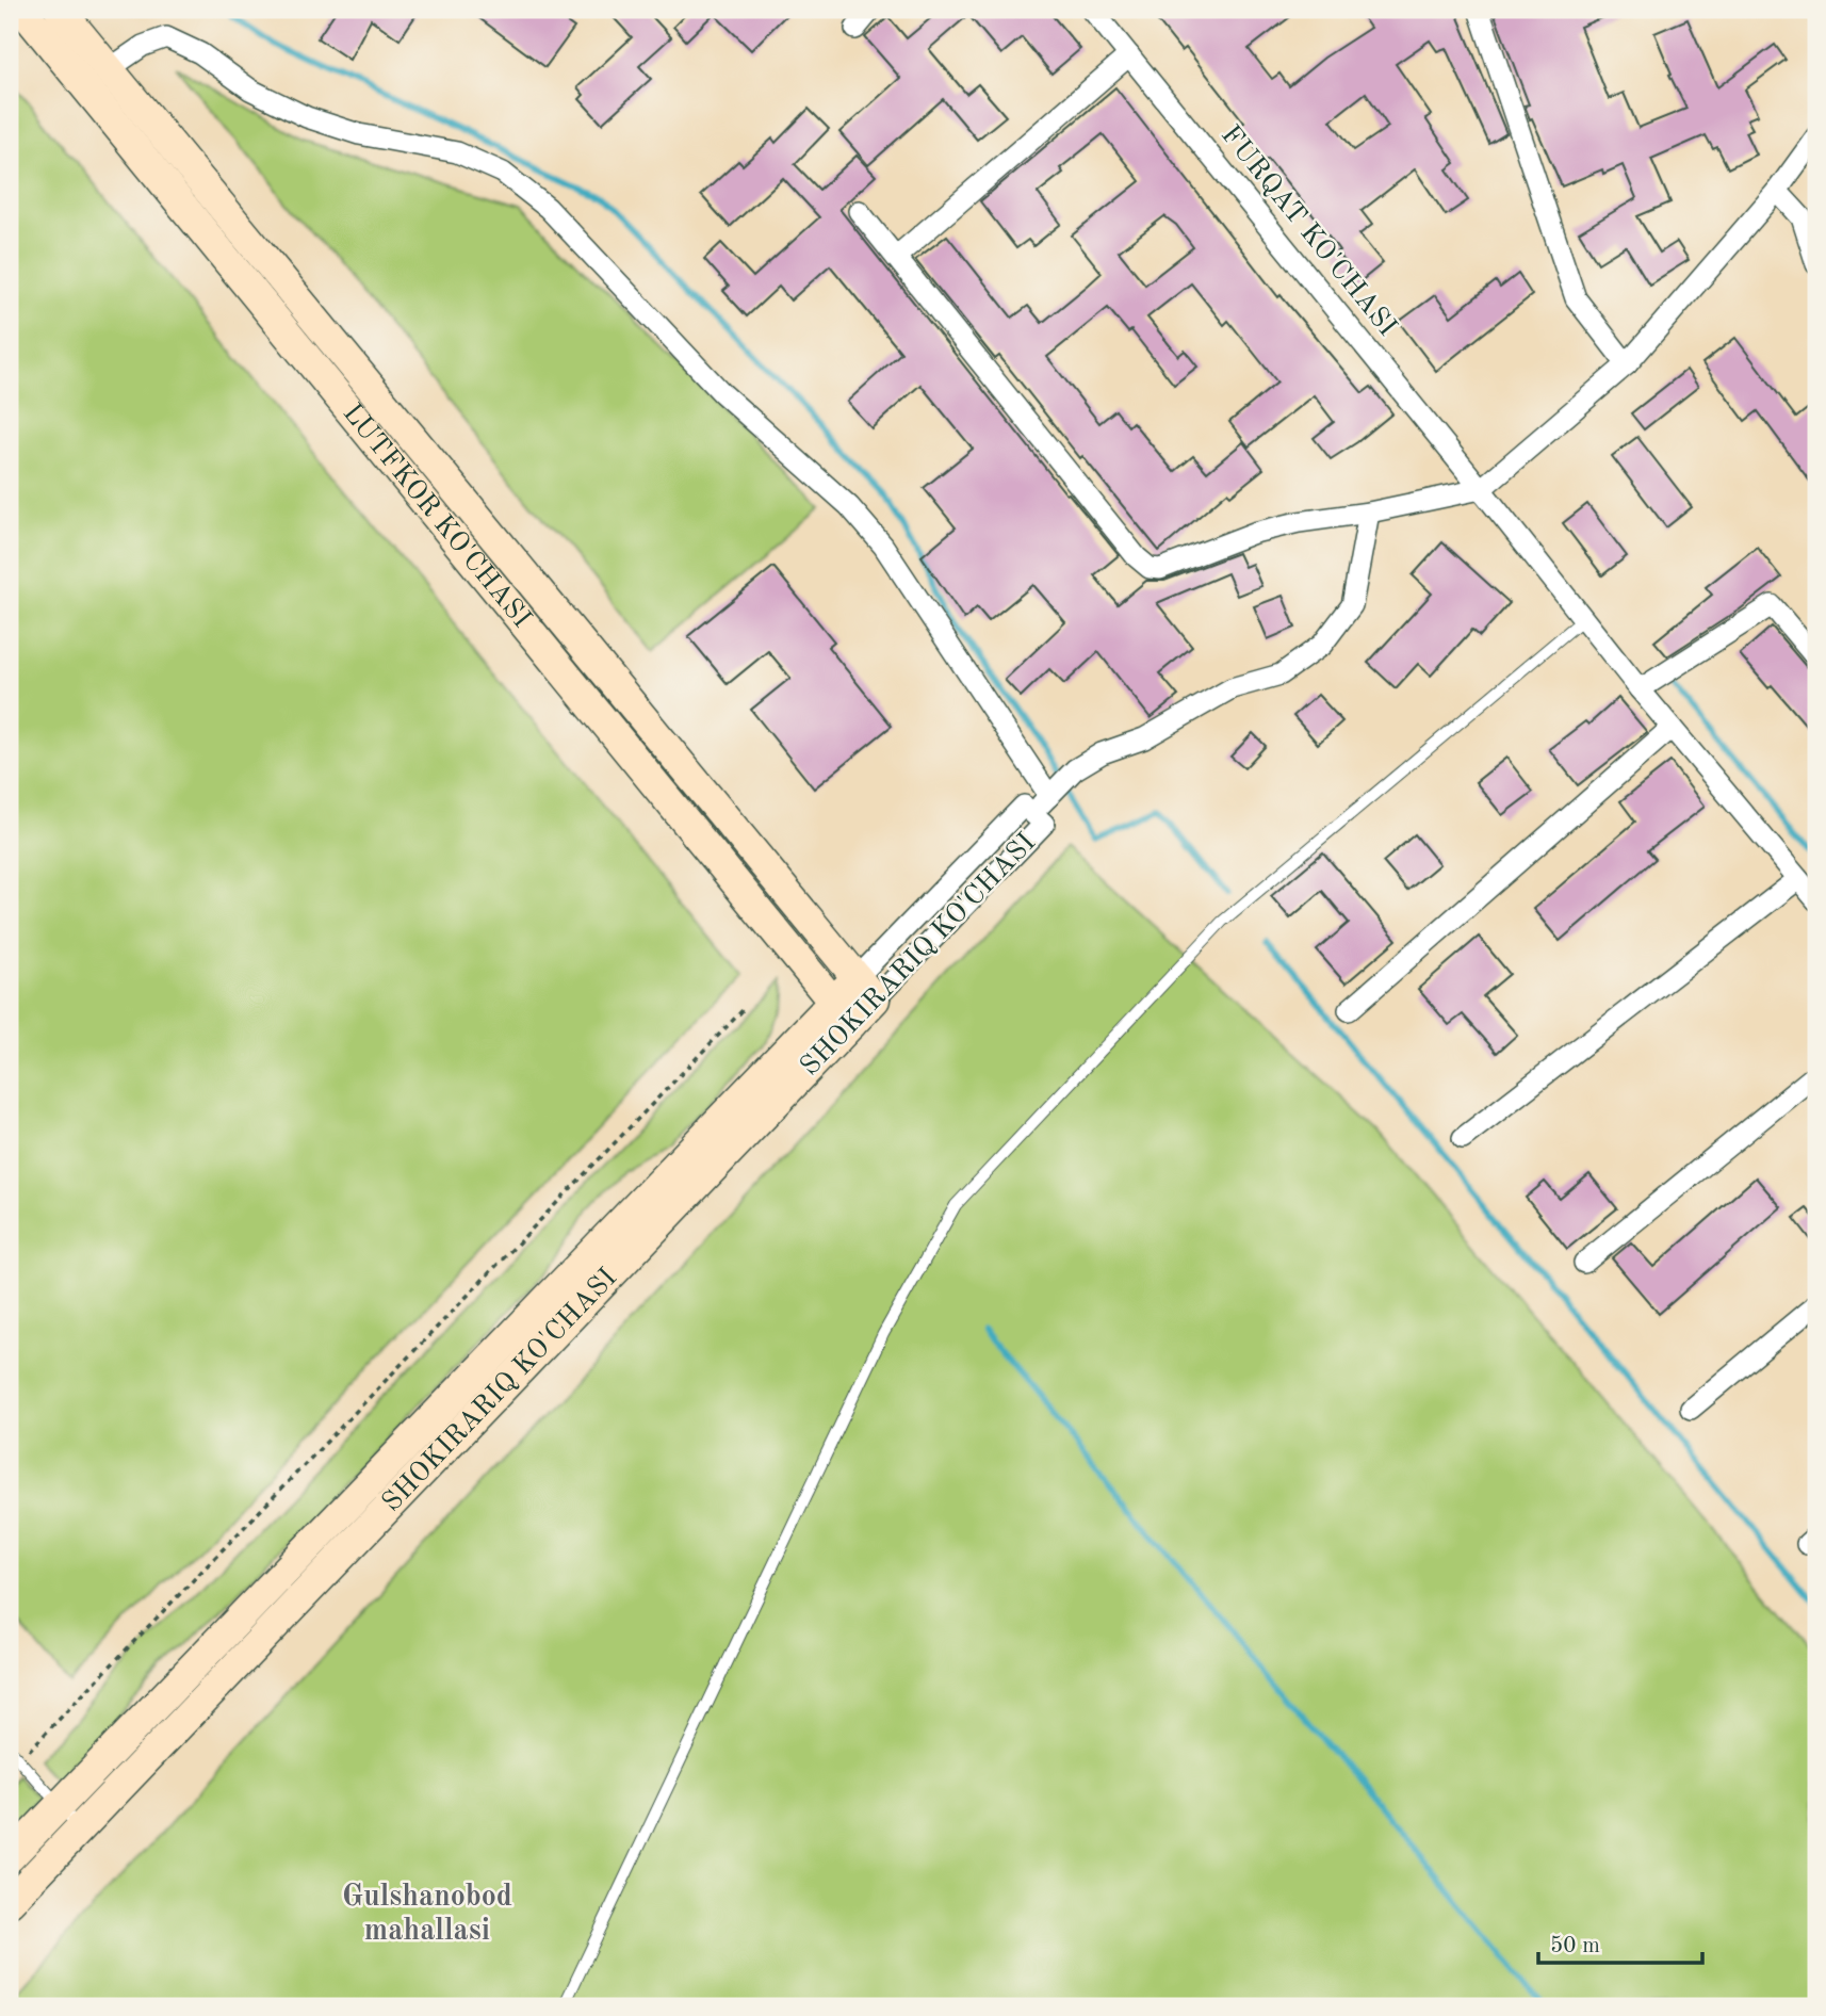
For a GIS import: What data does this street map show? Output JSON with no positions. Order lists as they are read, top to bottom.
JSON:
{
  "streets": {
    "main road": ["LUTFKOR KO'CHASI", "SHOKIRARIQ KO'CHASI"],
    "street": ["FURQAT KO'CHASI"]
  },
  "crossings": [
    ["LUTFKOR KO'CHASI", "SHOKIRARIQ KO'CHASI"]
  ],
  "districts": ["Gulshanobod mahallasi"],
  "scale_bar": "50 m"
}
